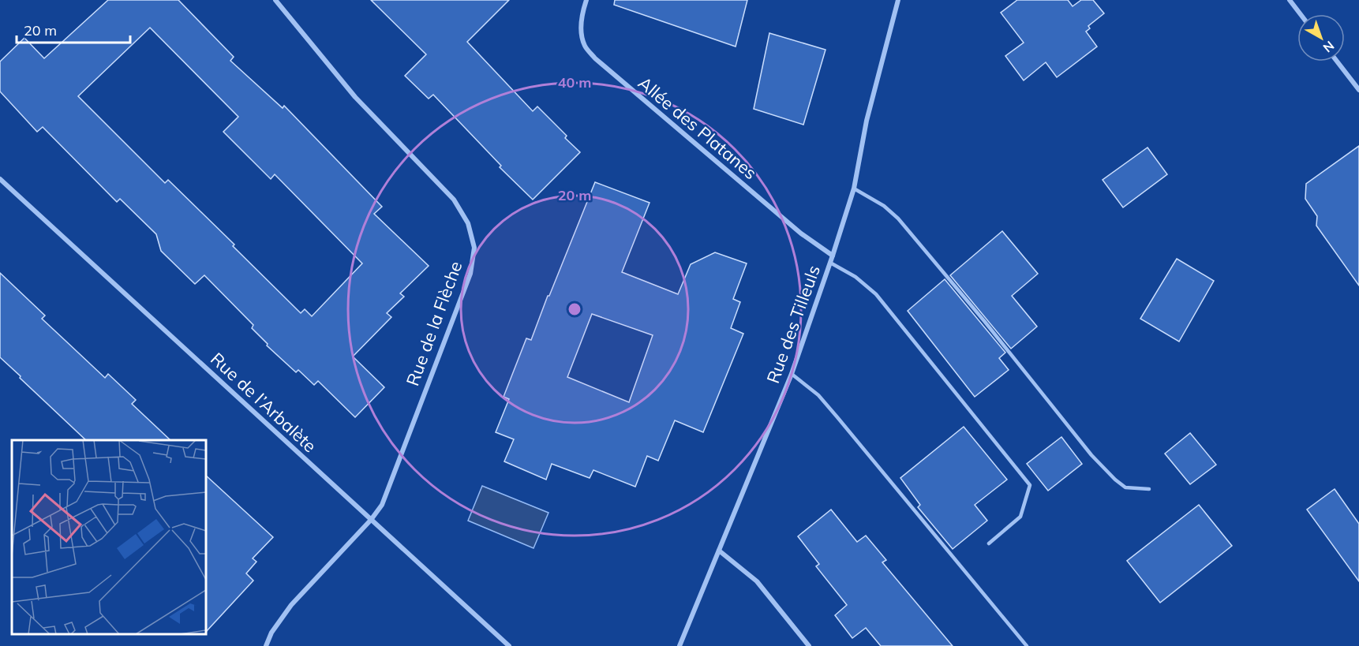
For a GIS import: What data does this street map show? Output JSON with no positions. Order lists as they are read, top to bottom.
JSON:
{
  "streets": {
    "street": [
      "Allée des Platanes",
      "Rue de la Flèche",
      "Rue des Tilleuls",
      "Rue de l’Arbalète"
    ]
  },
  "crossings": [
    ["Allée des Platanes", "Rue des Tilleuls"],
    ["Rue de la Flèche", "Rue de l’Arbalète"]
  ],
  "scale_bar": "20 m",
  "north": "bottom right",
  "rings": ["40 m", "20 m"]
}
